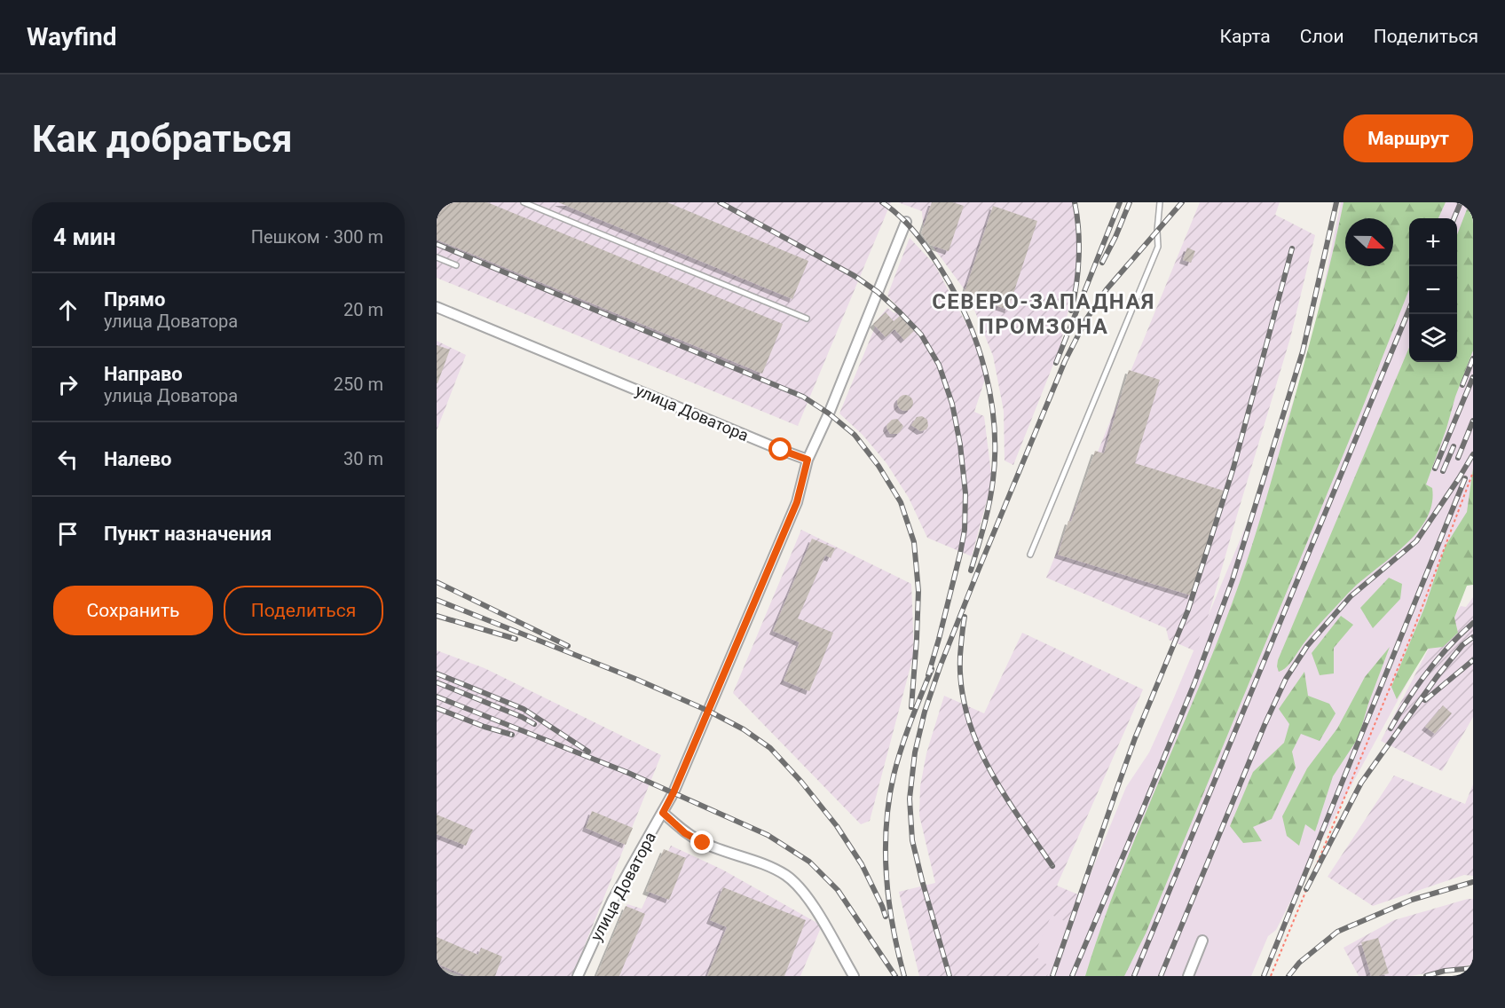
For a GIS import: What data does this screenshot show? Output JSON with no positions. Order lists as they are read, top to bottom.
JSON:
{
  "streets": {
    "street": ["улица Доватора"]
  },
  "districts": ["СЕВЕРО-ЗАПАДНАЯ ПРОМЗОНА"],
  "north": "right",
  "page": {
    "header": "Wayfind",
    "nav": ["Карта", "Слои", "Поделиться"],
    "buttons": [
      "Маршрут",
      ["Сохранить", "Поделиться"]
    ],
    "title": "Как добраться",
    "heading": ["4 мин", "Пешком · 300 m"],
    "map_buttons": ["+", "−"],
    "list": [
      ["Прямо", "улица Доватора", "20 m"],
      ["Направо", "улица Доватора", "250 m"],
      ["Налево", "30 m"],
      "Пункт назначения"
    ]
  }
}
